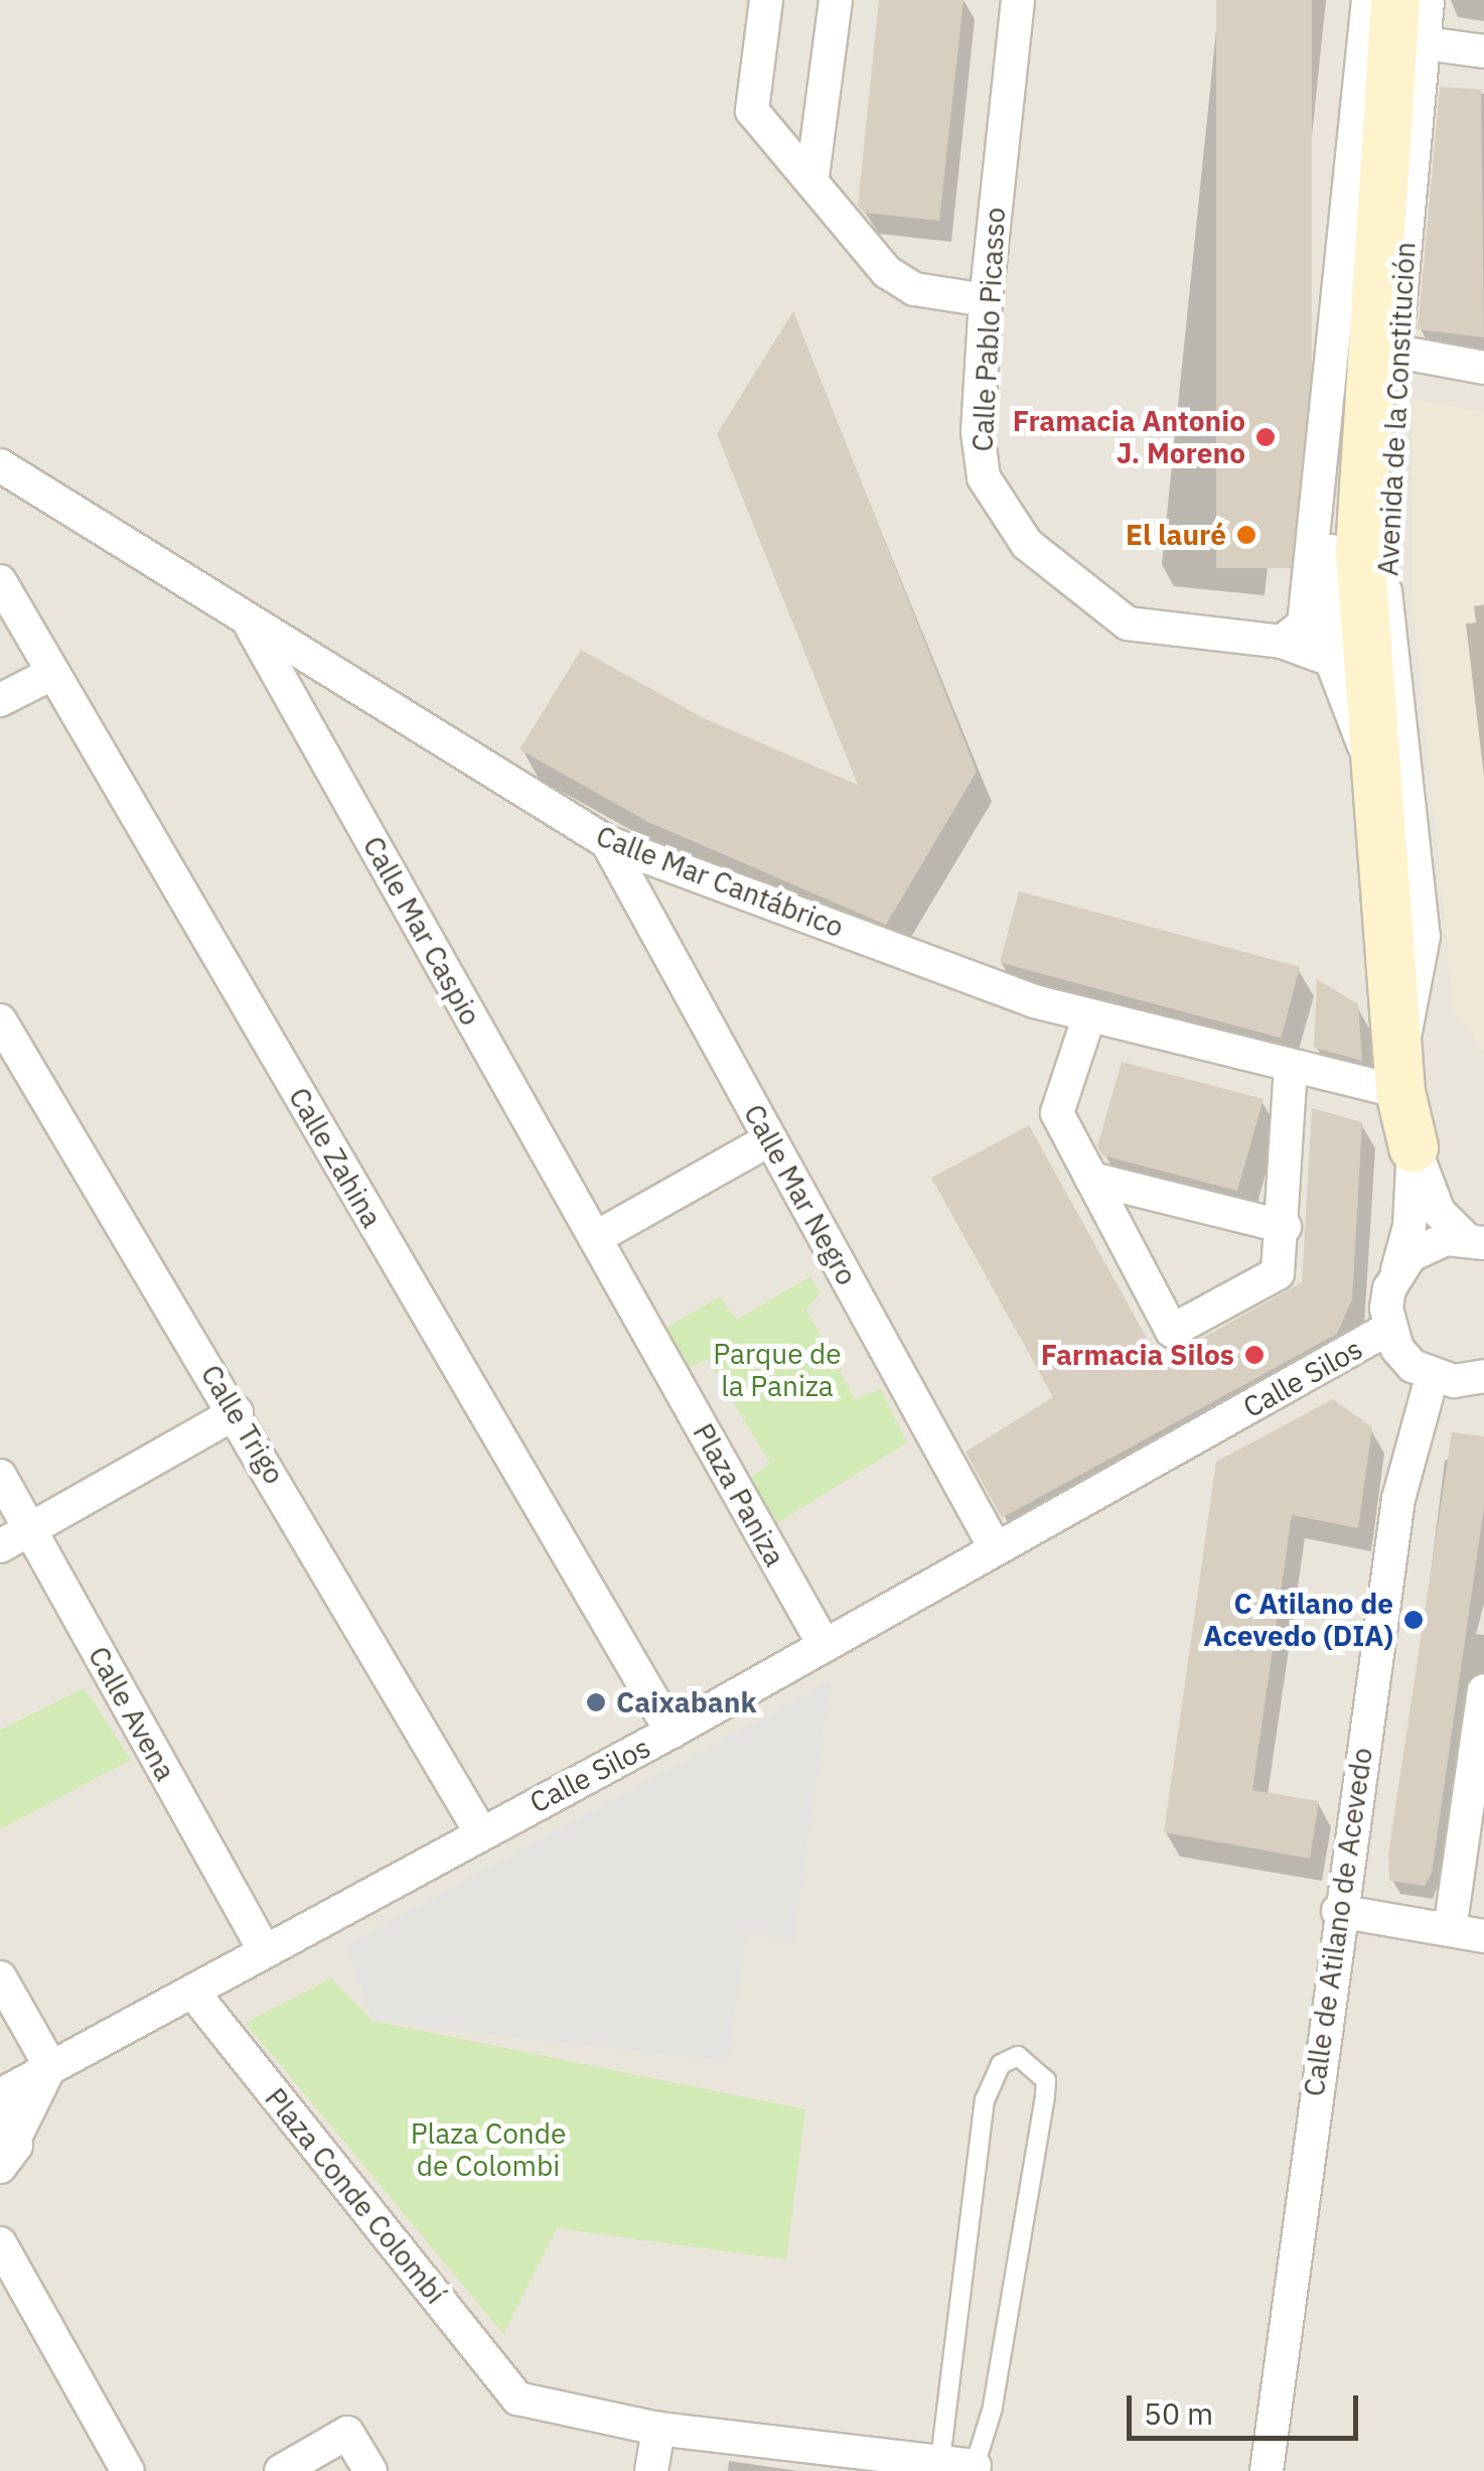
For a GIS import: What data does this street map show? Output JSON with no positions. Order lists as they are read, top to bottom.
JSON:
{
  "streets": {
    "street": [
      "Calle Pablo Picasso",
      "Avenida de la Constitución",
      "Calle Mar Cantábrico",
      "Calle Mar Caspio",
      "Calle Zahina",
      "Calle Mar Negro",
      "Calle Silos",
      "Calle Trigo",
      "Plaza Paniza",
      "Calle Avena",
      "Calle de Atilano de Acevedo",
      "Plaza Conde Colombí"
    ]
  },
  "crossings": [
    ["Calle Pablo Picasso", "Avenida de la Constitución"],
    ["Avenida de la Constitución", "Calle Mar Cantábrico"],
    ["Avenida de la Constitución", "Calle Silos"],
    ["Calle Mar Cantábrico", "Calle Mar Caspio"],
    ["Calle Mar Cantábrico", "Calle Mar Negro"],
    ["Calle Mar Caspio", "Plaza Paniza"],
    ["Calle Zahina", "Calle Silos"],
    ["Calle Mar Negro", "Calle Silos"],
    ["Calle Silos", "Calle Trigo"],
    ["Calle Silos", "Plaza Paniza"],
    ["Calle Silos", "Calle Avena"],
    ["Calle Silos", "Plaza Conde Colombí"]
  ],
  "parks": ["Parque de la Paniza", "Plaza Conde de Colombi"],
  "places": [
    "Framacia Antonio J. Moreno",
    "El lauré",
    "Farmacia Silos",
    "C Atilano de Acevedo (DIA)",
    "Caixabank"
  ],
  "scale_bar": "50 m"
}
